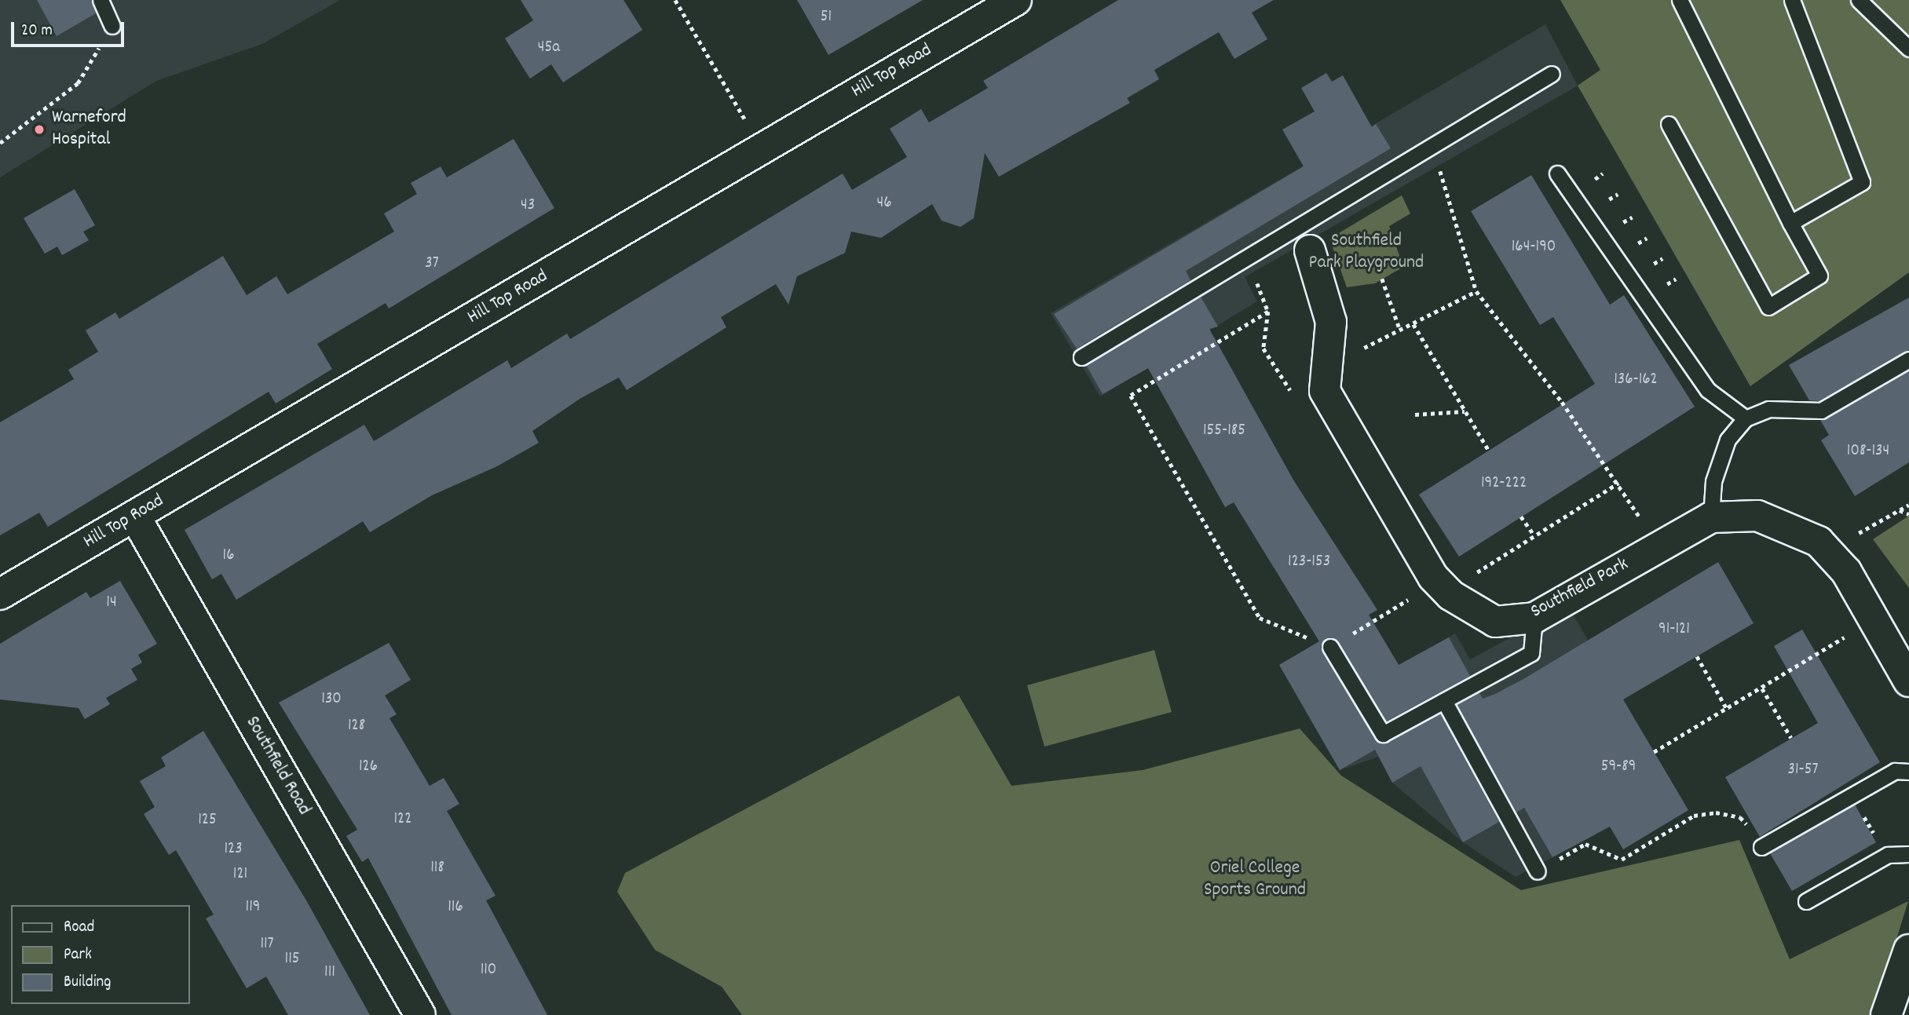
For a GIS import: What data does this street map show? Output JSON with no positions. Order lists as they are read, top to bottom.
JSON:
{
  "streets": {
    "street": ["Hill Top Road", "Southfield Park", "Southfield Road"]
  },
  "crossings": [
    ["Hill Top Road", "Southfield Road"]
  ],
  "parks": ["Southfield Park Playground", "Oriel College Sports Ground"],
  "places": ["Warneford Hospital"],
  "house_numbers": [
    "51",
    "45a",
    "46",
    "43",
    "164-190",
    "37",
    "136-162",
    "155-185",
    "108-134",
    "192-222",
    "16",
    "123-153",
    "14",
    "91-121",
    "130",
    "128",
    "126",
    "59-89",
    "31-57",
    "122",
    "125",
    "123",
    "118",
    "121",
    "119",
    "116",
    "117",
    "115",
    "110",
    "111"
  ],
  "legend": ["Road", "Park", "Building"],
  "scale_bar": "20 m"
}
